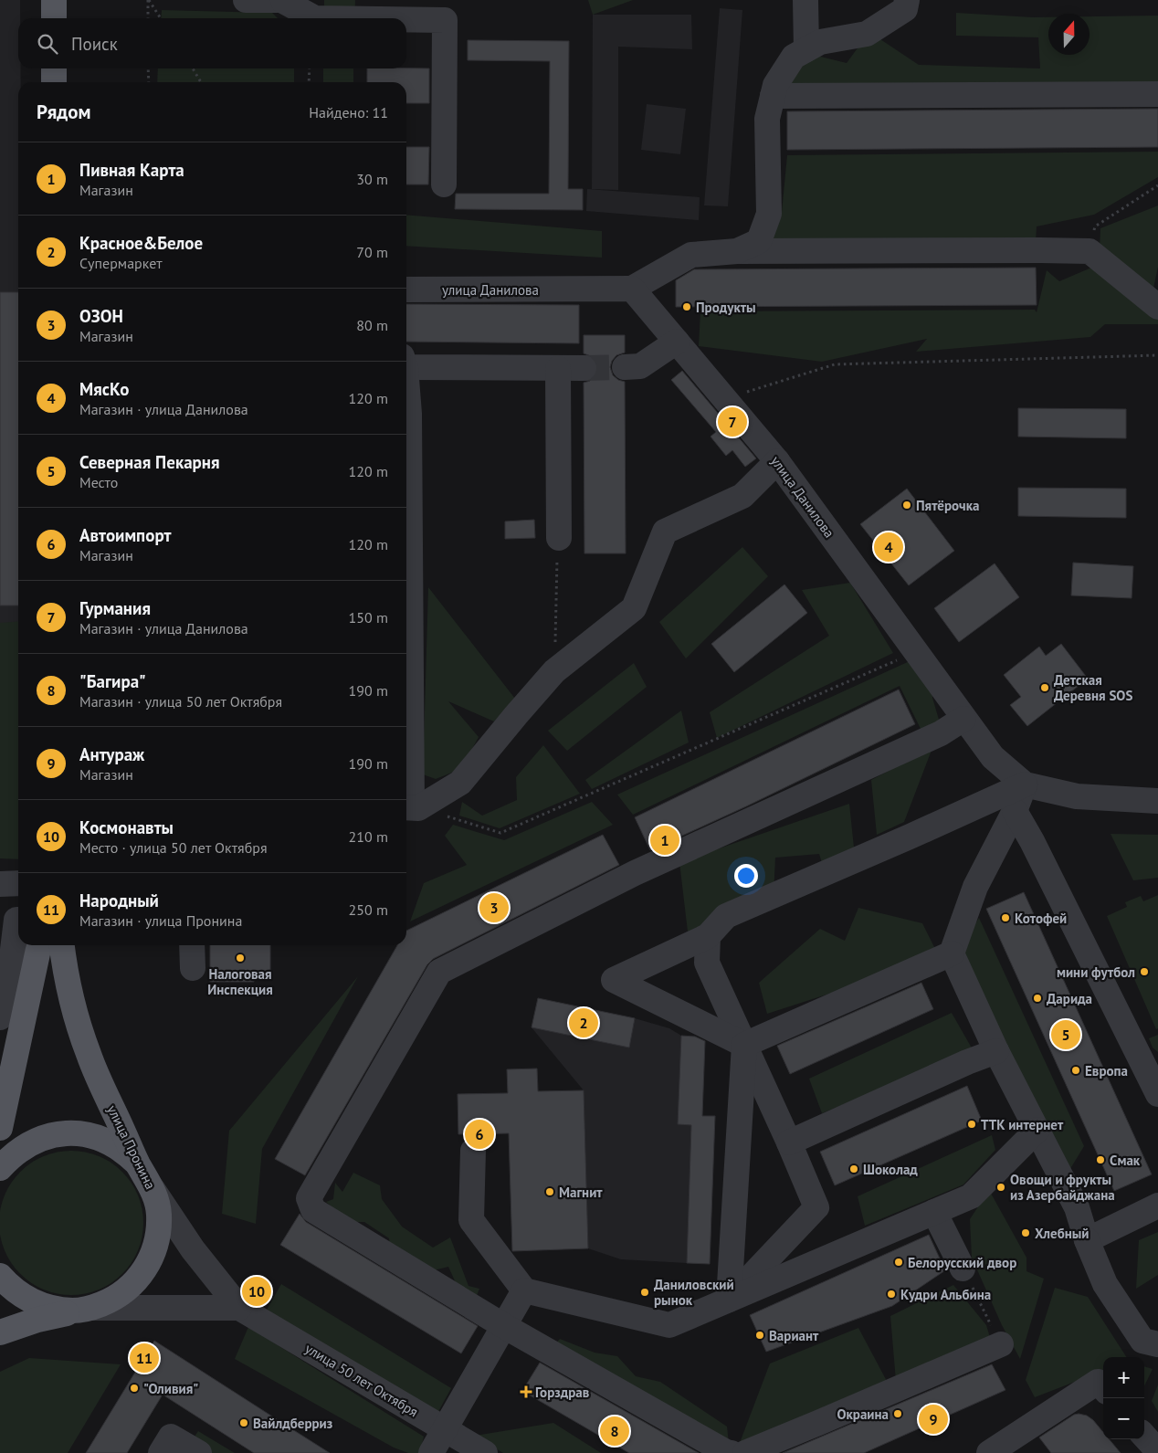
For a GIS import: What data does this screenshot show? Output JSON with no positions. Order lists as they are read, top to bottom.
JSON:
{
  "streets": {
    "main road": ["улица Пронина"],
    "street": ["улица Данилова", "улица 50 лет Октября"]
  },
  "places": {
    "other": [
      "Продукты",
      "Пятёрочка",
      "Детская Деревня SOS",
      "Котофей",
      "Налоговая Инспекция",
      "мини футбол",
      "Дарида",
      "Европа",
      "ТТК интернет",
      "Смак",
      "Шоколад",
      "Овощи и фрукты из Азербайджана",
      "Магнит",
      "Хлебный",
      "Белорусский двор",
      "Даниловский рынок",
      "Кудри Альбина",
      "Вариант",
      "\"Оливия\"",
      "Окраина",
      "Вайлдберриз"
    ],
    "health": ["Горздрав"]
  },
  "north": "top",
  "page": {
    "search": "Поиск",
    "heading": ["Рядом", "Найдено: 11"],
    "list": [
      {
        "mark": "1",
        "name": "Пивная Карта",
        "note": "Магазин",
        "value": "30 m"
      },
      {
        "mark": "2",
        "name": "Красное&Белое",
        "note": "Супермаркет",
        "value": "70 m"
      },
      {
        "mark": "3",
        "name": "ОЗОН",
        "note": "Магазин",
        "value": "80 m"
      },
      {
        "mark": "4",
        "name": "МясКо",
        "note": "Магазин · улица Данилова",
        "value": "120 m"
      },
      {
        "mark": "5",
        "name": "Северная Пекарня",
        "note": "Место",
        "value": "120 m"
      },
      {
        "mark": "6",
        "name": "Автоимпорт",
        "note": "Магазин",
        "value": "120 m"
      },
      {
        "mark": "7",
        "name": "Гурмания",
        "note": "Магазин · улица Данилова",
        "value": "150 m"
      },
      {
        "mark": "8",
        "name": "\"Багира\"",
        "note": "Магазин · улица 50 лет Октября",
        "value": "190 m"
      },
      {
        "mark": "9",
        "name": "Антураж",
        "note": "Магазин",
        "value": "190 m"
      },
      {
        "mark": "10",
        "name": "Космонавты",
        "note": "Место · улица 50 лет Октября",
        "value": "210 m"
      },
      {
        "mark": "11",
        "name": "Народный",
        "note": "Магазин · улица Пронина",
        "value": "250 m"
      }
    ],
    "pins": [
      "7",
      "4",
      "1",
      "3",
      "2",
      "5",
      "6",
      "10",
      "11",
      "9",
      "8"
    ],
    "map_buttons": ["+", "−"]
  }
}
